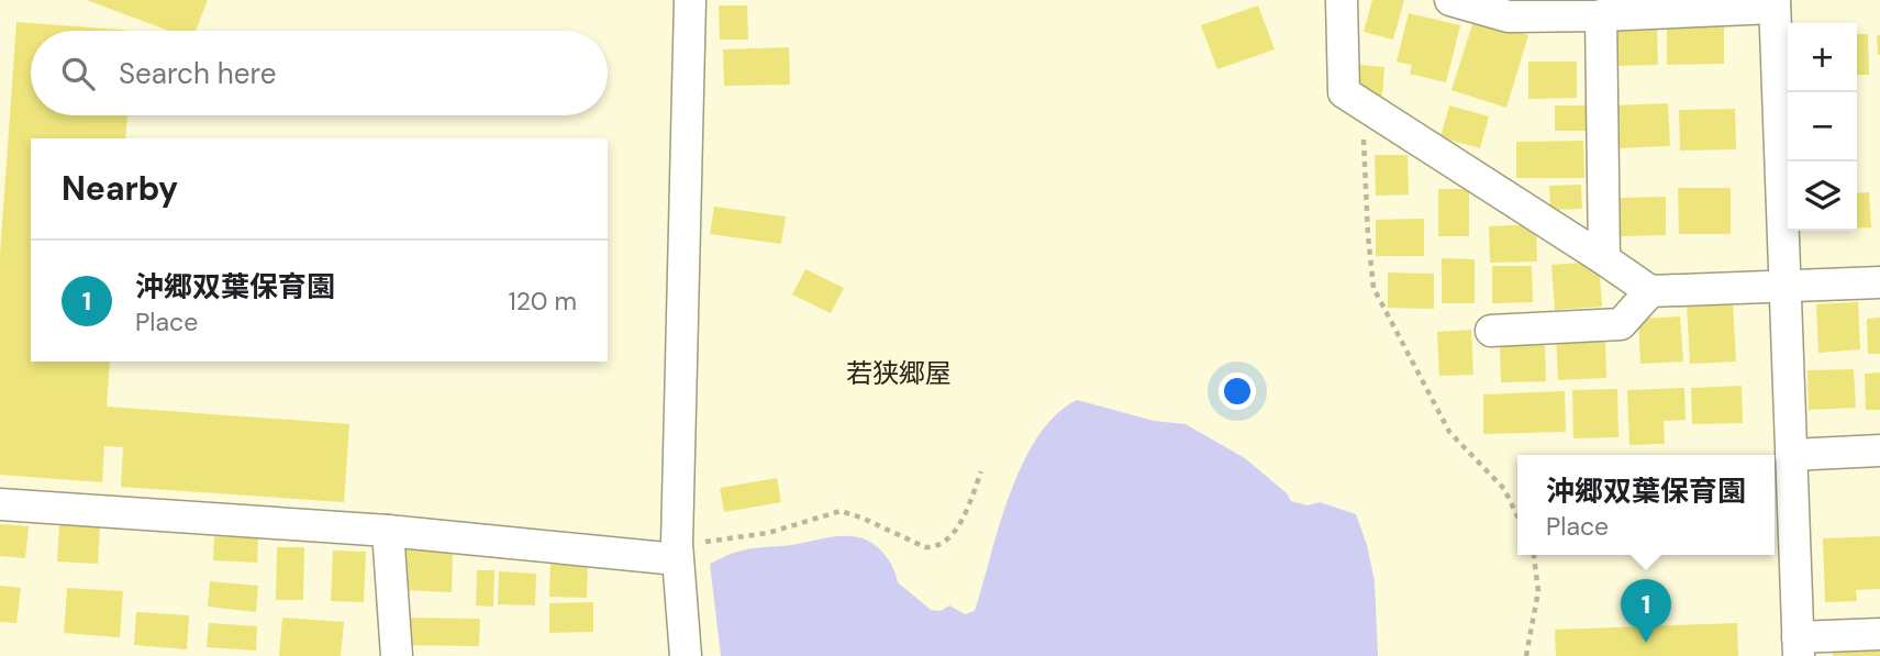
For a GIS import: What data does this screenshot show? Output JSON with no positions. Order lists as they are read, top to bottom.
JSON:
{
  "districts": ["若狭郷屋"],
  "page": {
    "map_buttons": ["+", "−"],
    "search": "Search here",
    "heading": "Nearby",
    "list": [
      {
        "mark": "1",
        "name": "沖郷双葉保育園",
        "note": "Place",
        "value": "120 m"
      }
    ],
    "popup": ["沖郷双葉保育園", "Place"],
    "pins": "1"
  }
}
